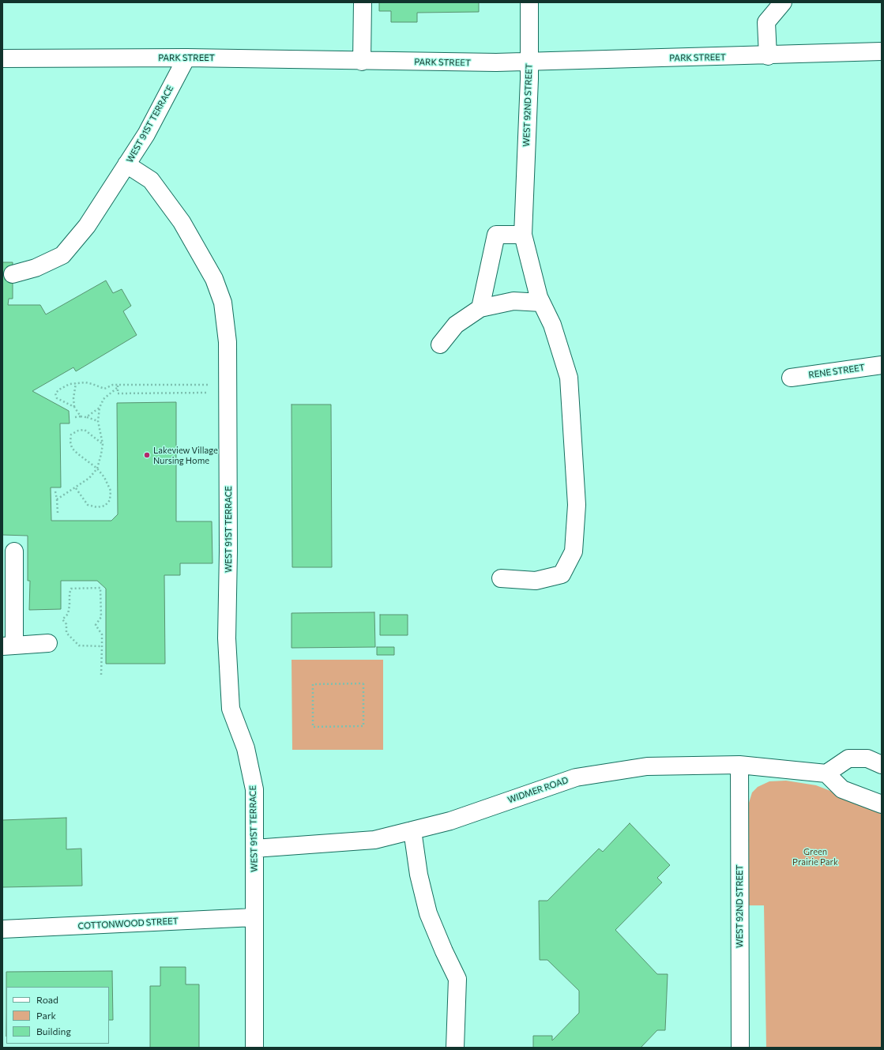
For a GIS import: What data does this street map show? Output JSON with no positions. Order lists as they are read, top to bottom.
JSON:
{
  "streets": {
    "street": [
      "PARK STREET",
      "WEST 92ND STREET",
      "WEST 91ST TERRACE",
      "RENE STREET",
      "WIDMER ROAD",
      "COTTONWOOD STREET"
    ]
  },
  "crossings": [
    ["PARK STREET", "WEST 92ND STREET"],
    ["PARK STREET", "WEST 91ST TERRACE"],
    ["WEST 92ND STREET", "WIDMER ROAD"],
    ["WEST 91ST TERRACE", "WIDMER ROAD"],
    ["WEST 91ST TERRACE", "COTTONWOOD STREET"]
  ],
  "parks": ["Green Prairie Park"],
  "places": ["Lakeview Village Nursing Home"],
  "legend": ["Road", "Park", "Building"]
}
